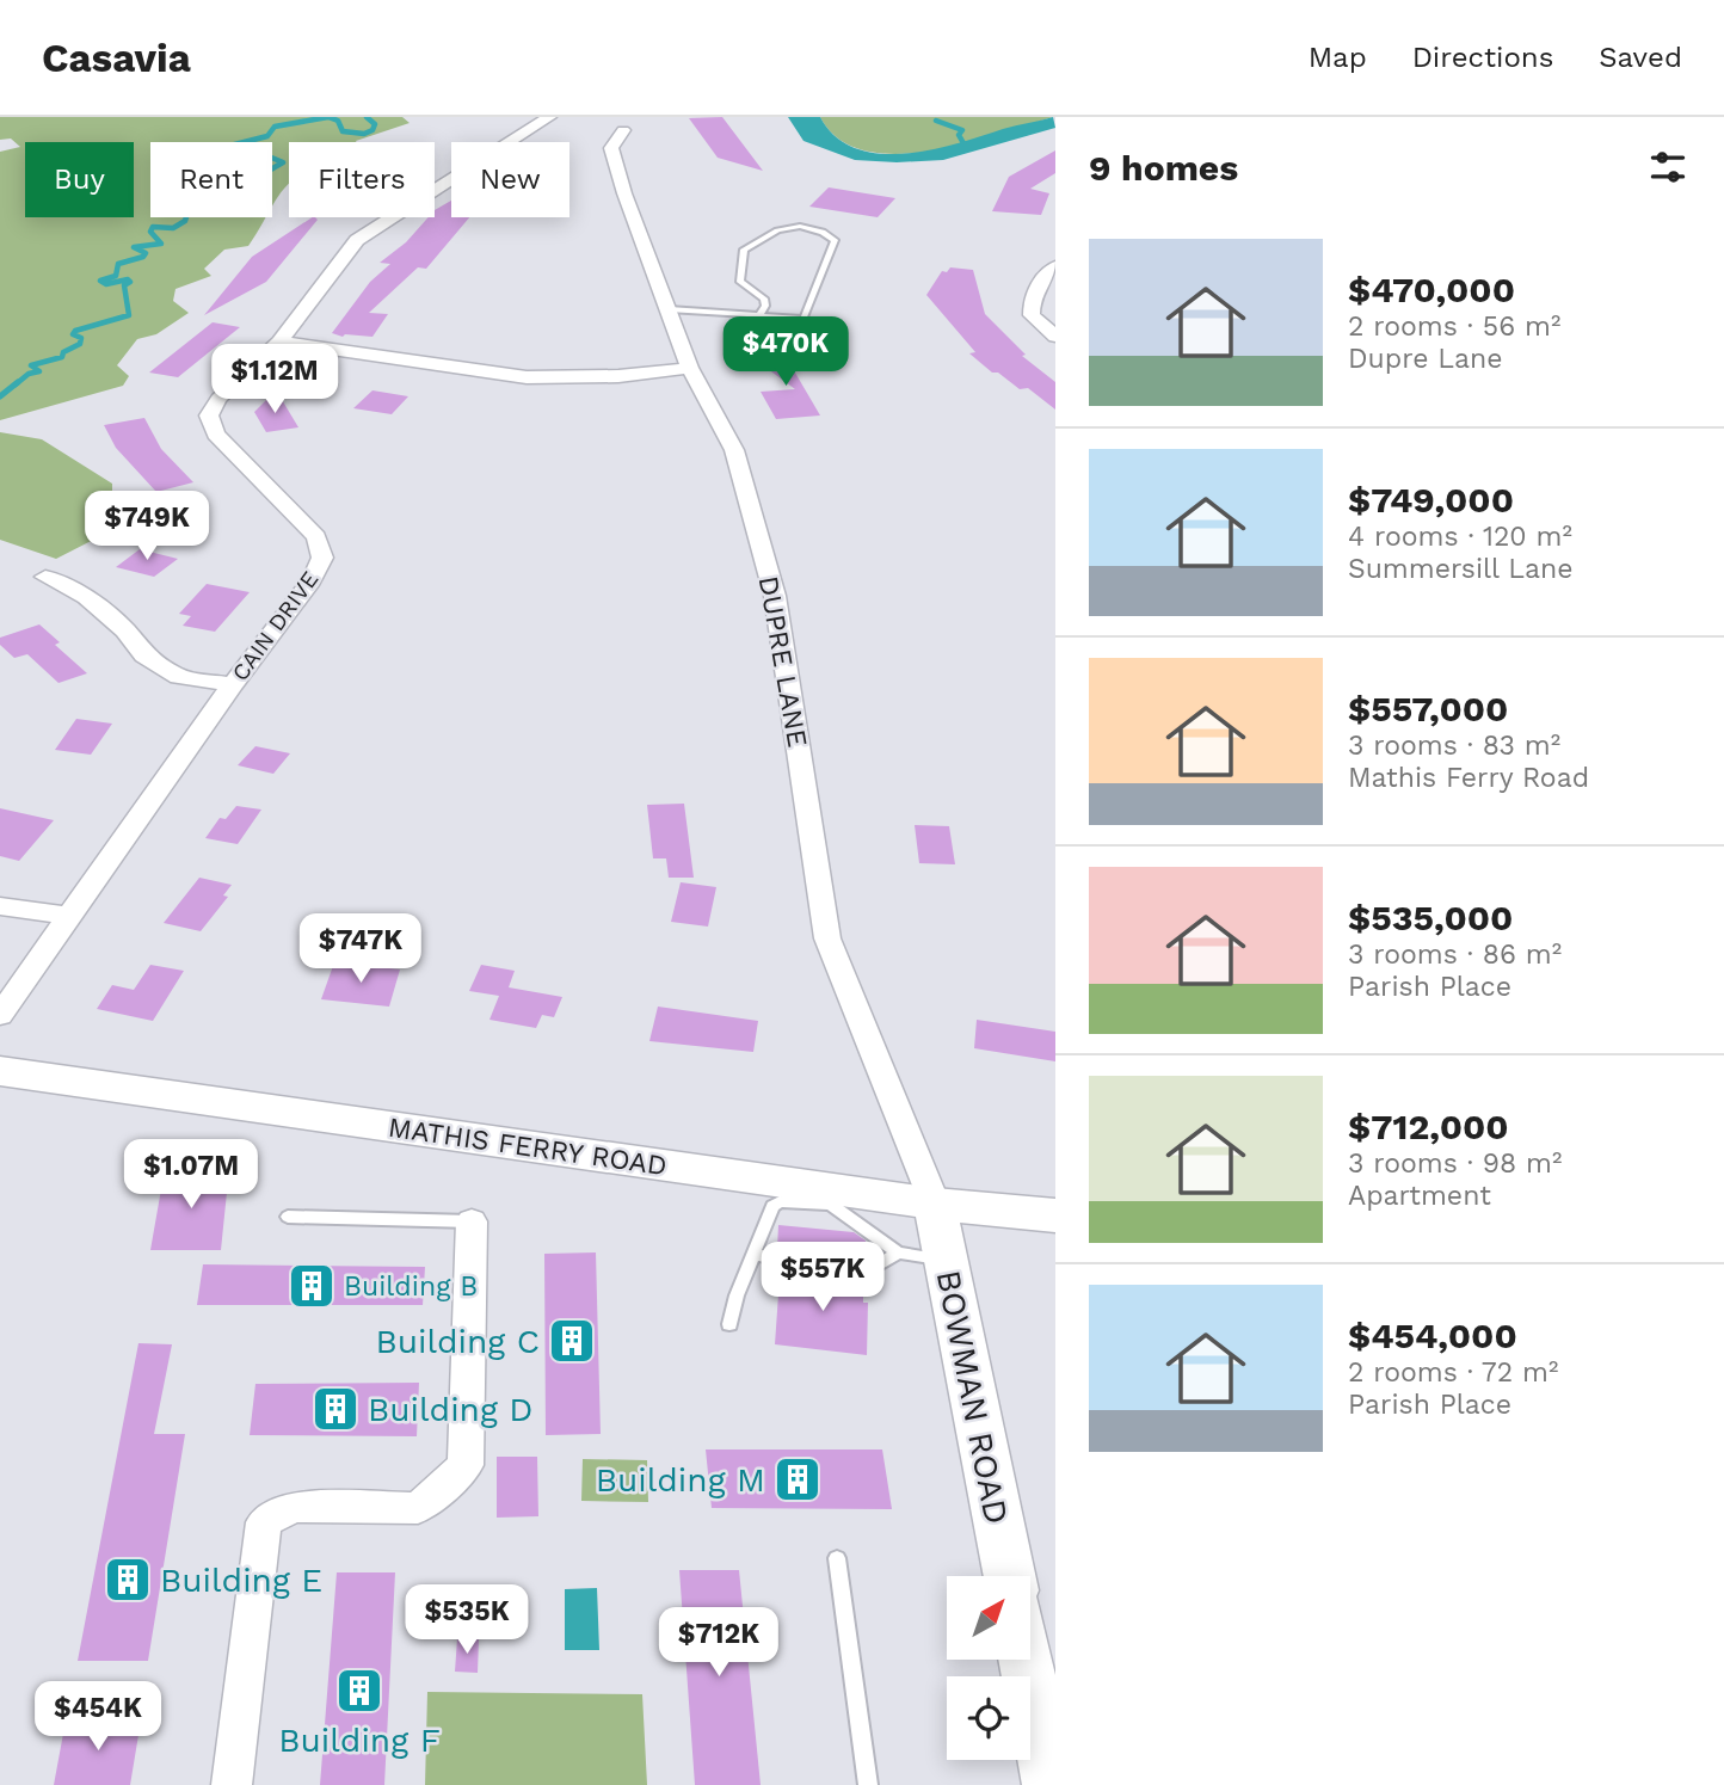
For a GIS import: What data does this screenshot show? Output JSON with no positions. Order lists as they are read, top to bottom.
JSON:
{
  "streets": {
    "main road": ["MATHIS FERRY ROAD", "BOWMAN ROAD"],
    "street": ["CAIN DRIVE", "DUPRE LANE"]
  },
  "crossings": [
    ["DUPRE LANE", "MATHIS FERRY ROAD"],
    ["DUPRE LANE", "BOWMAN ROAD"],
    ["MATHIS FERRY ROAD", "BOWMAN ROAD"]
  ],
  "places": {
    "building": [
      "Building B",
      "Building C",
      "Building D",
      "Building M",
      "Building E",
      "Building F"
    ]
  },
  "north": "top right",
  "page": {
    "header": "Casavia",
    "nav": ["Map", "Directions", "Saved"],
    "heading": "9 homes",
    "chip": [
      "Buy",
      "Rent",
      "Filters",
      "New"
    ],
    "list": [
      {
        "name": "$470,000",
        "note": "2 rooms · 56 m² · Dupre Lane"
      },
      {
        "name": "$749,000",
        "note": "4 rooms · 120 m² · Summersill Lane"
      },
      {
        "name": "$557,000",
        "note": "3 rooms · 83 m² · Mathis Ferry Road"
      },
      {
        "name": "$535,000",
        "note": "3 rooms · 86 m² · Parish Place"
      },
      {
        "name": "$712,000",
        "note": "3 rooms · 98 m² · Apartment"
      },
      {
        "name": "$454,000",
        "note": "2 rooms · 72 m² · Parish Place"
      }
    ],
    "price": [
      "$470K",
      "$1.12M",
      "$749K",
      "$747K",
      "$1.07M",
      "$557K",
      "$535K",
      "$712K",
      "$454K"
    ]
  }
}
